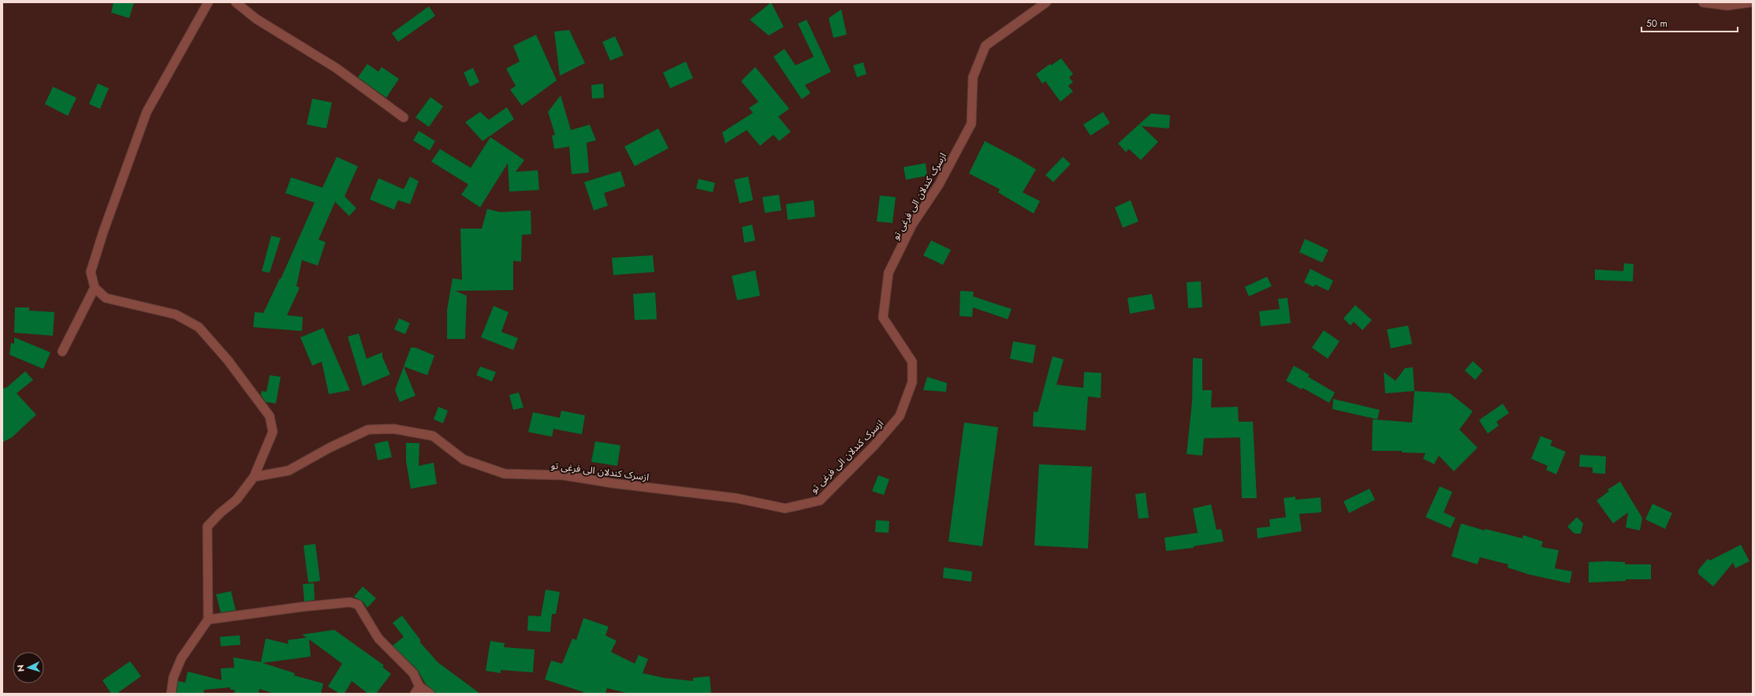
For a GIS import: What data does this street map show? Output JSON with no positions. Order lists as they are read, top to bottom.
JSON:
{
  "streets": {
    "street": ["ازسرک کندلان الی فرغی تو"]
  },
  "scale_bar": "50 m",
  "north": "left"
}
